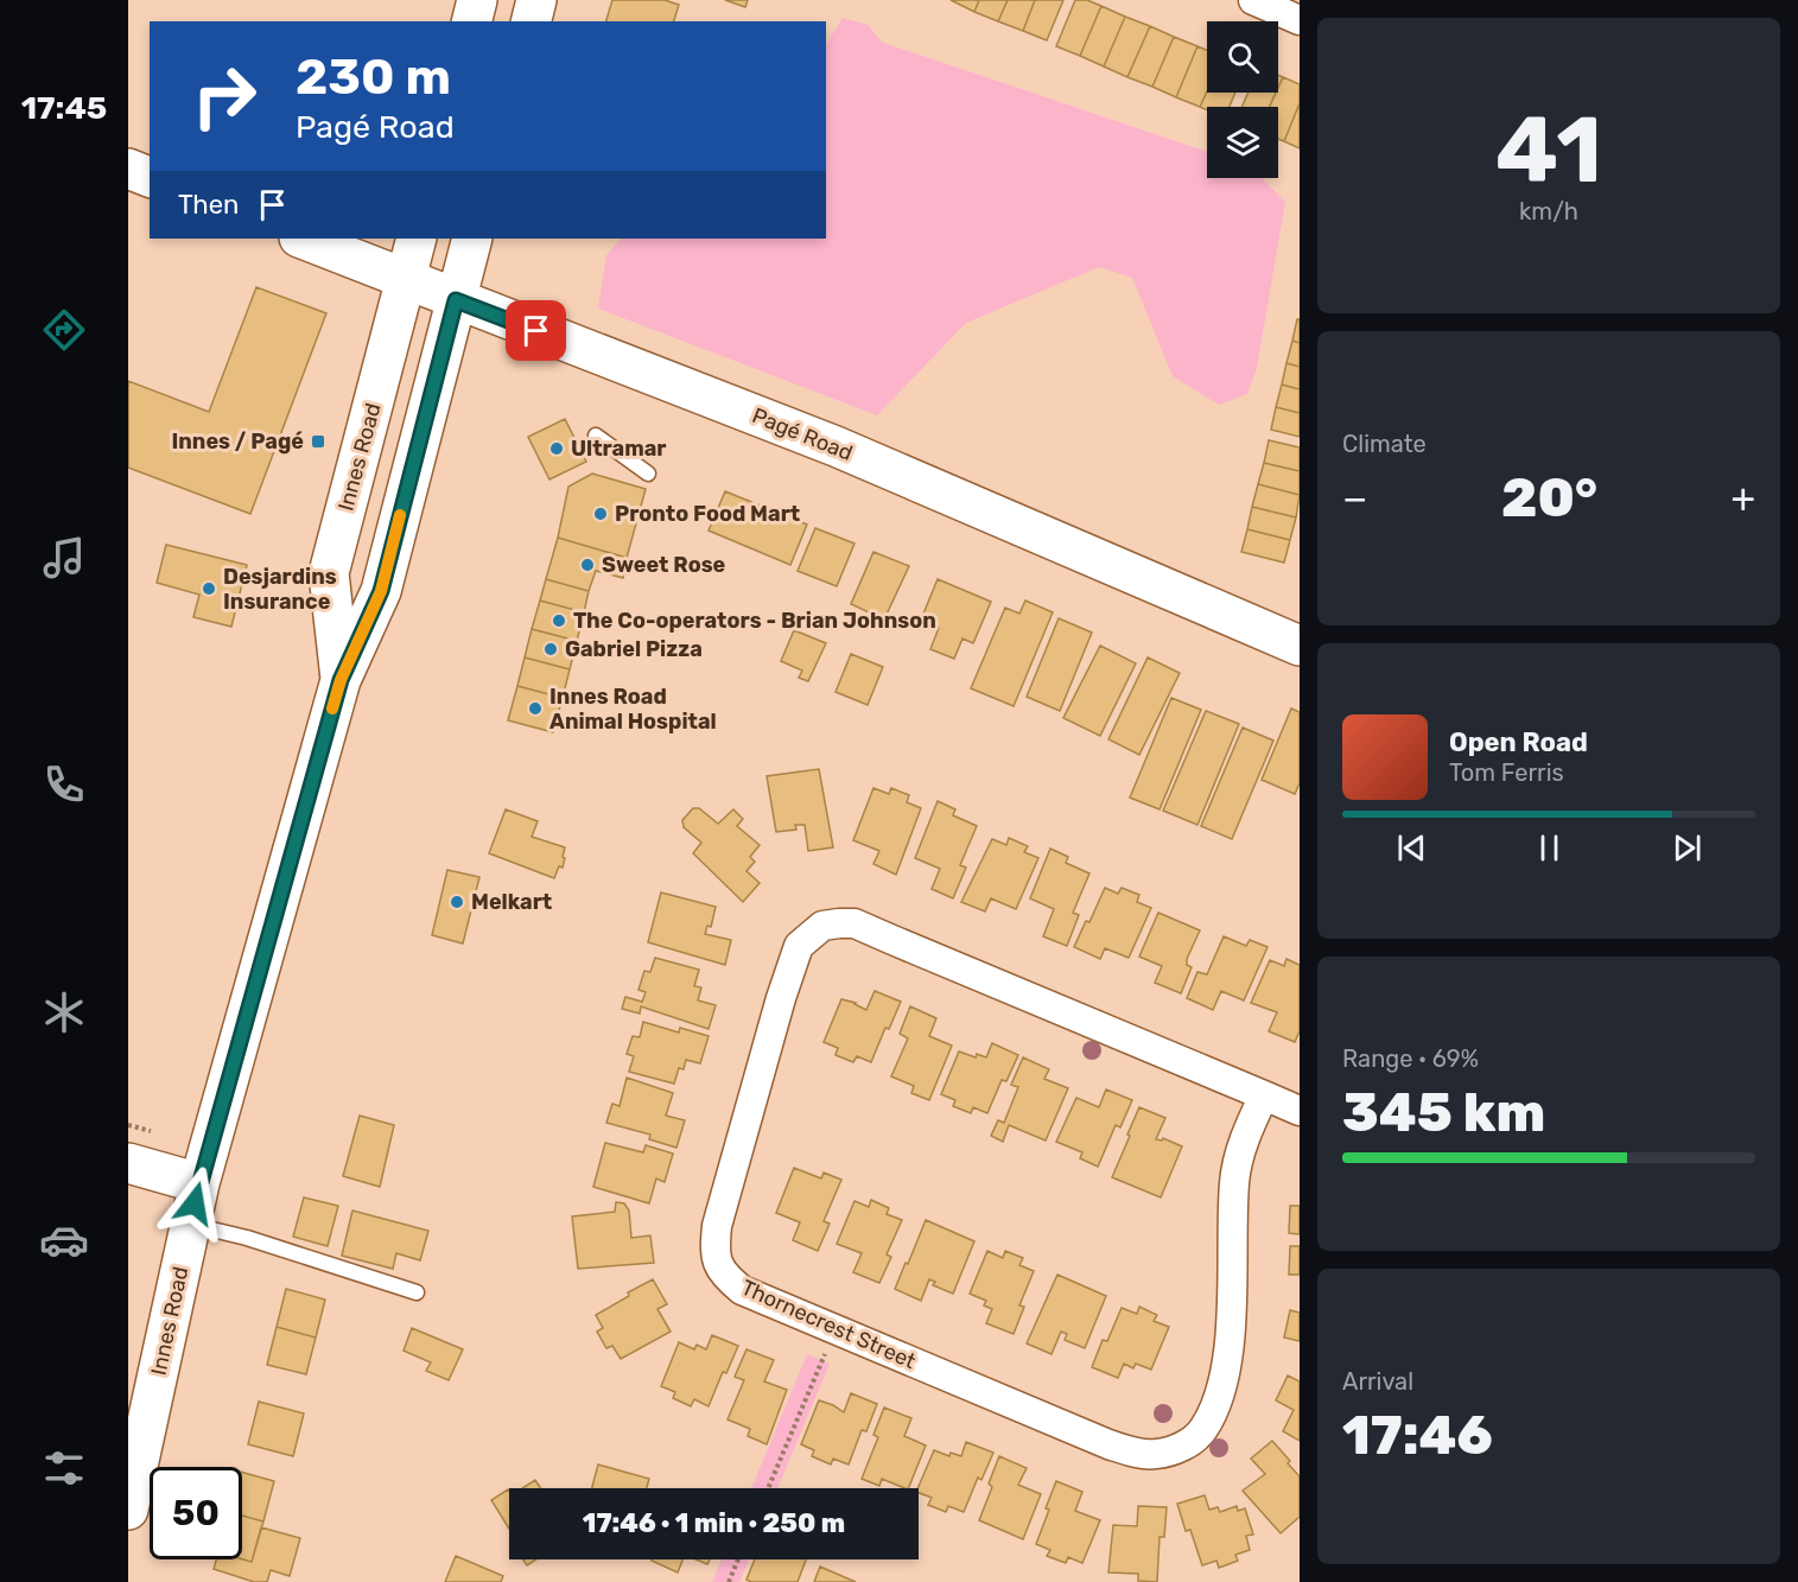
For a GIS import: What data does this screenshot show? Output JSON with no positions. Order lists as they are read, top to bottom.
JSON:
{
  "streets": {
    "main road": ["Pagé Road", "Innes Road"],
    "street": ["Thornecrest Street"]
  },
  "crossings": [
    ["Pagé Road", "Innes Road"]
  ],
  "places": {
    "transit": ["Innes / Pagé"],
    "other": [
      "Ultramar",
      "Pronto Food Mart",
      "Sweet Rose",
      "Desjardins Insurance",
      "The Co-operators - Brian Johnson",
      "Gabriel Pizza",
      "Innes Road Animal Hospital",
      "Melkart"
    ]
  },
  "page": {
    "tabs": "17:45",
    "tile": [
      ["41", "km/h"],
      "Climate",
      ["Range · 69%", "345 km"],
      ["Arrival", "17:46"]
    ],
    "turn": ["230 m", "Pagé Road"],
    "then": "Then",
    "heat": ["−", "20°", "+"],
    "song": ["Open Road", "Tom Ferris"],
    "limit": "50",
    "trip": "17:46 · 1 min · 250 m"
  }
}
